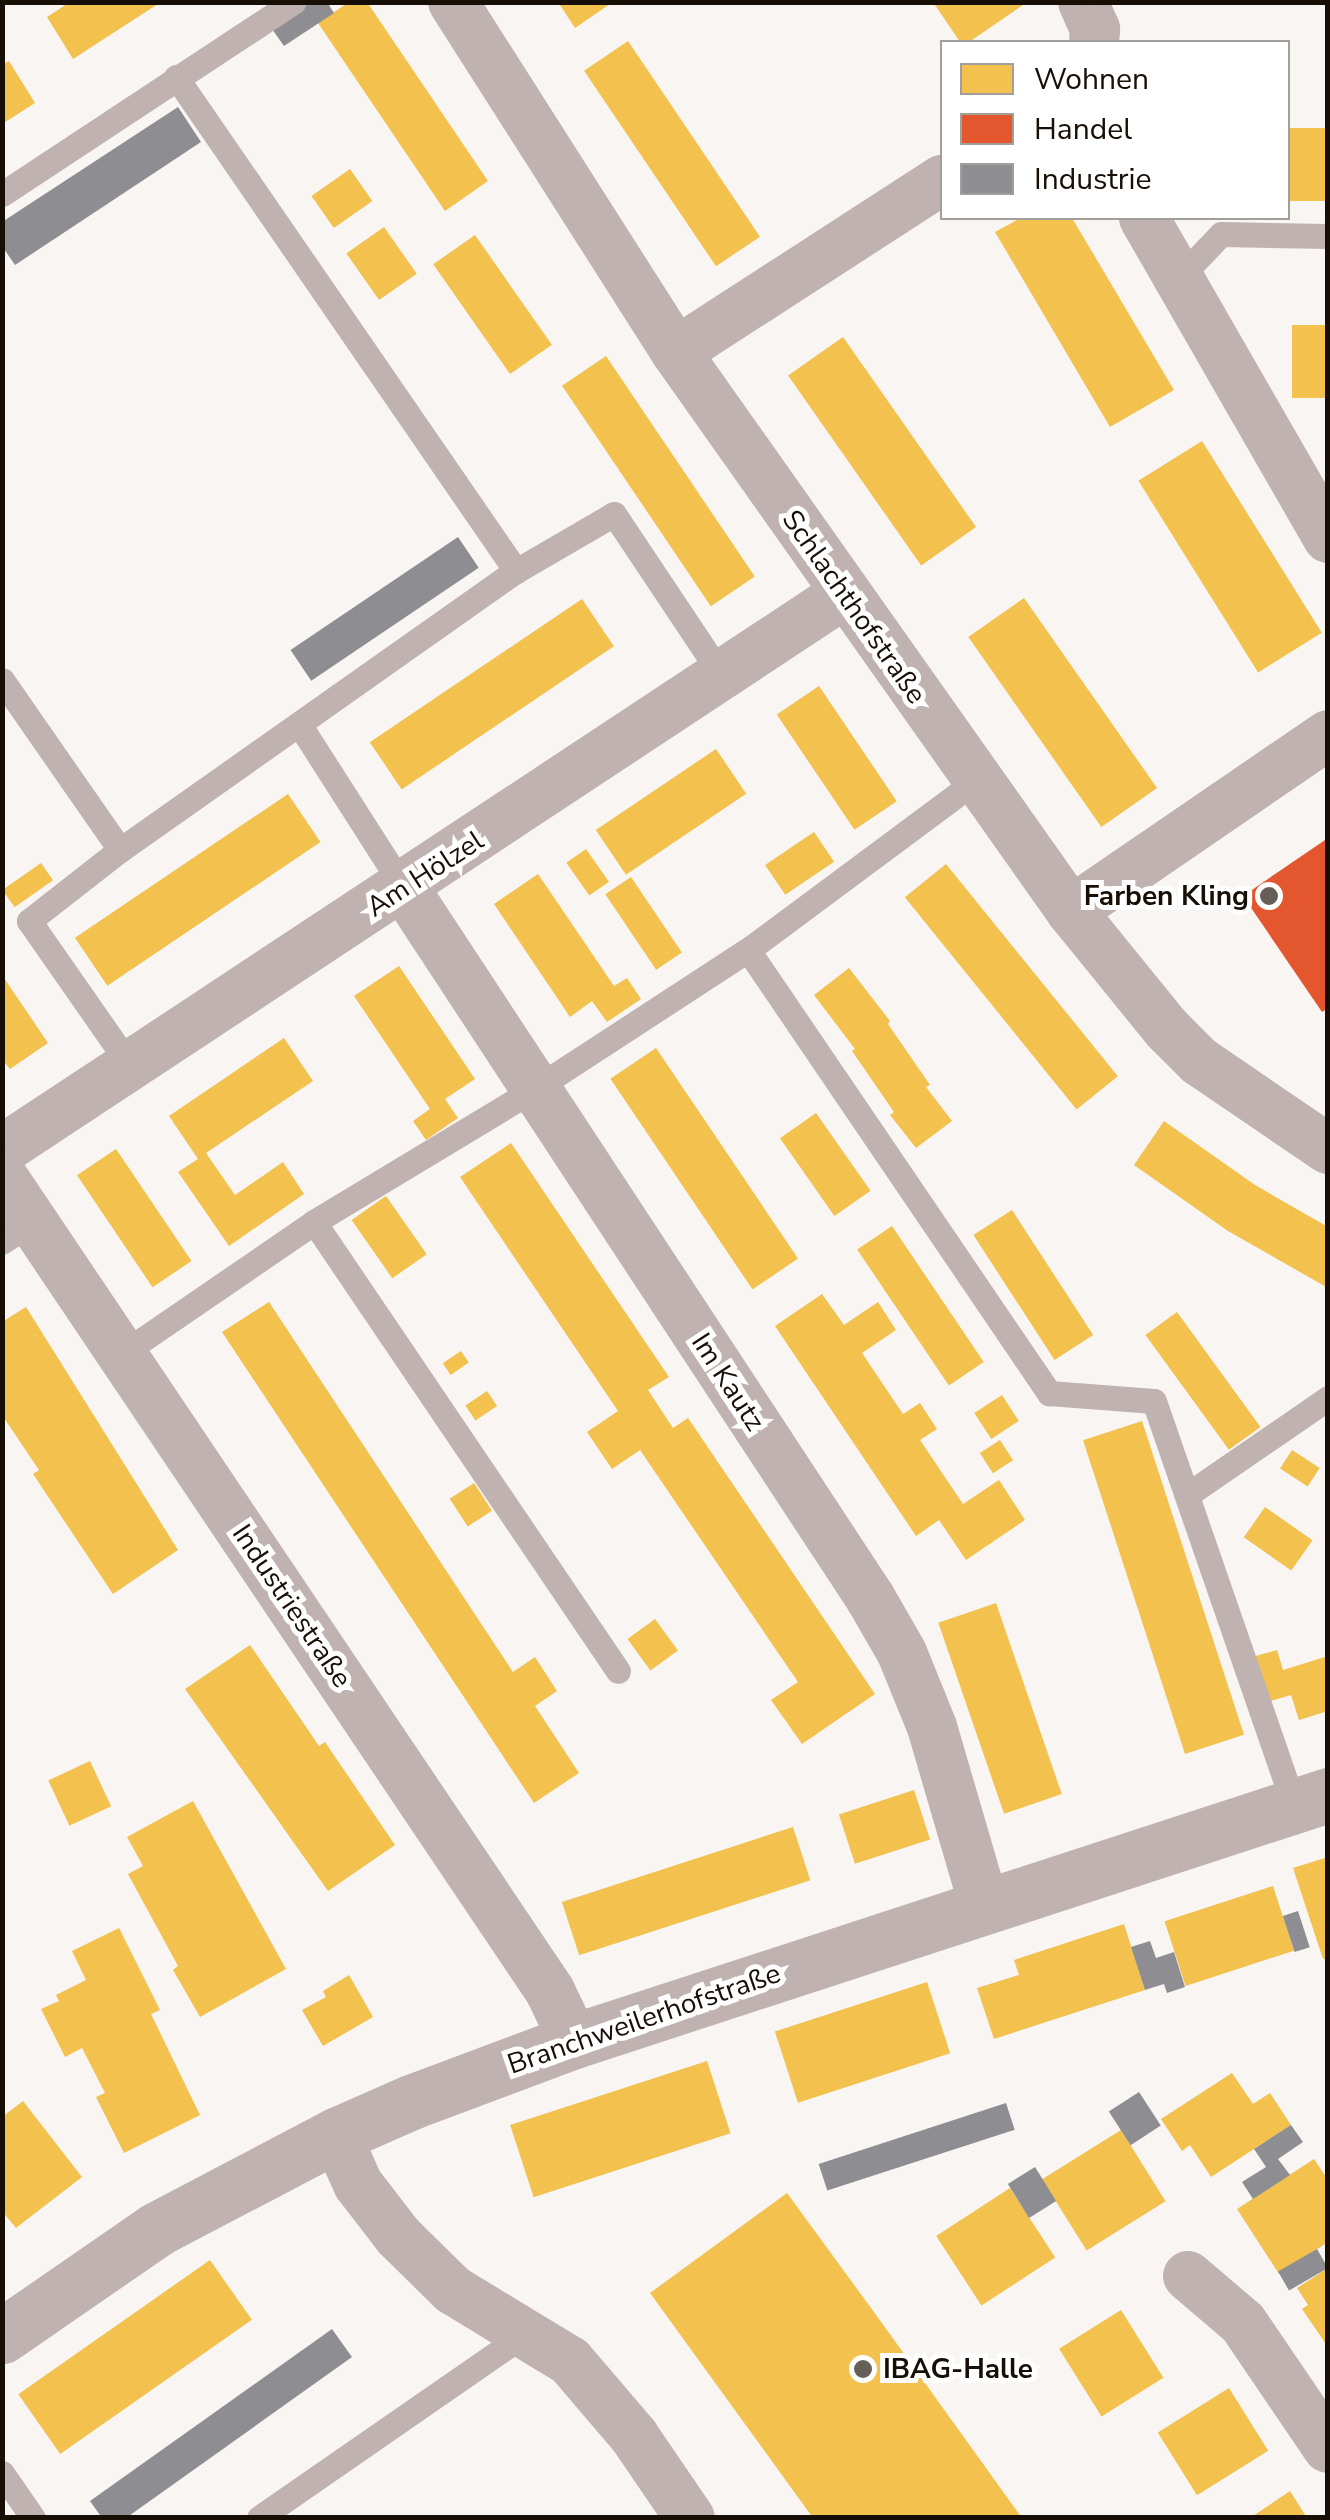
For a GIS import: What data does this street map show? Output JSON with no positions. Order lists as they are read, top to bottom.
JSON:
{
  "streets": {
    "street": [
      "Schlachthofstraße",
      "Am Hölzel",
      "Im Kautz",
      "Industriestraße",
      "Branchweilerhofstraße"
    ]
  },
  "crossings": [
    ["Schlachthofstraße", "Am Hölzel"],
    ["Am Hölzel", "Im Kautz"],
    ["Im Kautz", "Branchweilerhofstraße"],
    ["Industriestraße", "Branchweilerhofstraße"]
  ],
  "places": ["Farben Kling", "IBAG-Halle"],
  "legend": ["Wohnen", "Handel", "Industrie"]
}
